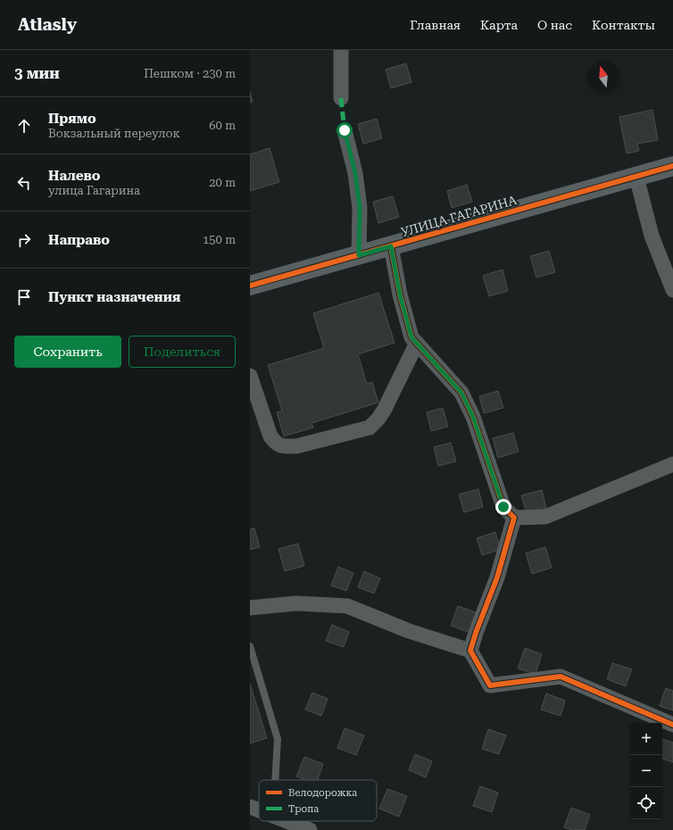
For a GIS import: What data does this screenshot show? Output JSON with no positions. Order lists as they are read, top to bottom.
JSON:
{
  "streets": {
    "street": ["УЛИЦА ГАГАРИНА"]
  },
  "legend": ["Велодорожка", "Тропа"],
  "north": "top",
  "page": {
    "header": "Atlasly",
    "nav": [
      "Главная",
      "Карта",
      "О нас",
      "Контакты"
    ],
    "heading": ["3 мин", "Пешком · 230 m"],
    "list": [
      ["Прямо", "Вокзальный переулок", "60 m"],
      ["Налево", "улица Гагарина", "20 m"],
      ["Направо", "150 m"],
      "Пункт назначения"
    ],
    "buttons": ["Сохранить", "Поделиться"],
    "map_buttons": ["+", "−"]
  }
}
